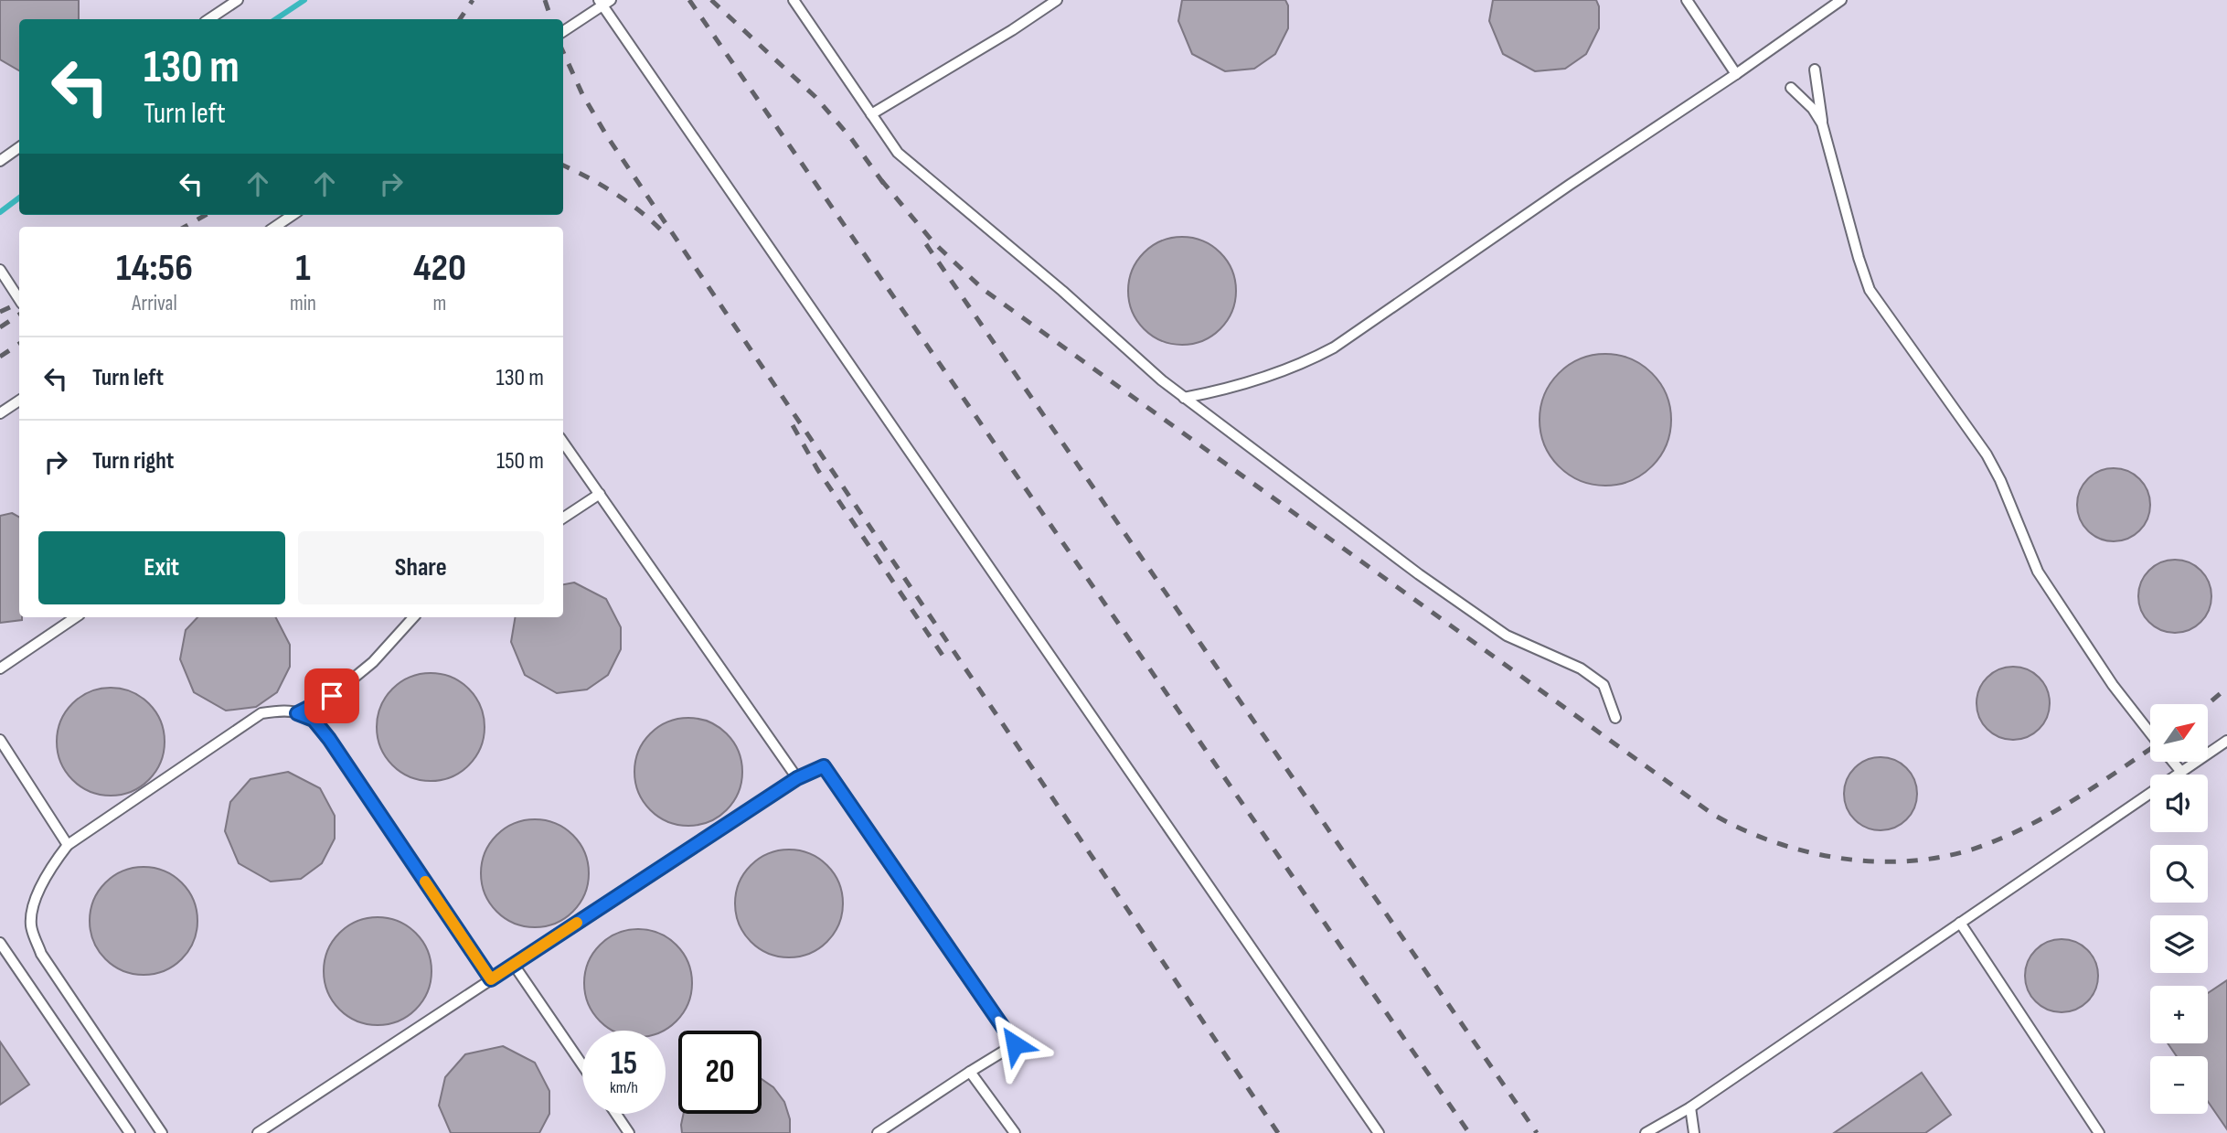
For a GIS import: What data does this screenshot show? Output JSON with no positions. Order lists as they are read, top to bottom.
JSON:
{
  "north": "top right",
  "page": {
    "turn": ["130 m", "Turn left"],
    "eta": [
      "14:56",
      "Arrival",
      "1",
      "min",
      "420",
      "m"
    ],
    "list": [
      {
        "name": "Turn left",
        "value": "130 m"
      },
      {
        "name": "Turn right",
        "value": "150 m"
      }
    ],
    "buttons": ["Exit", "Share"],
    "map_buttons": ["+", "−"],
    "speed": "15 km/h",
    "limit": "20"
  }
}
